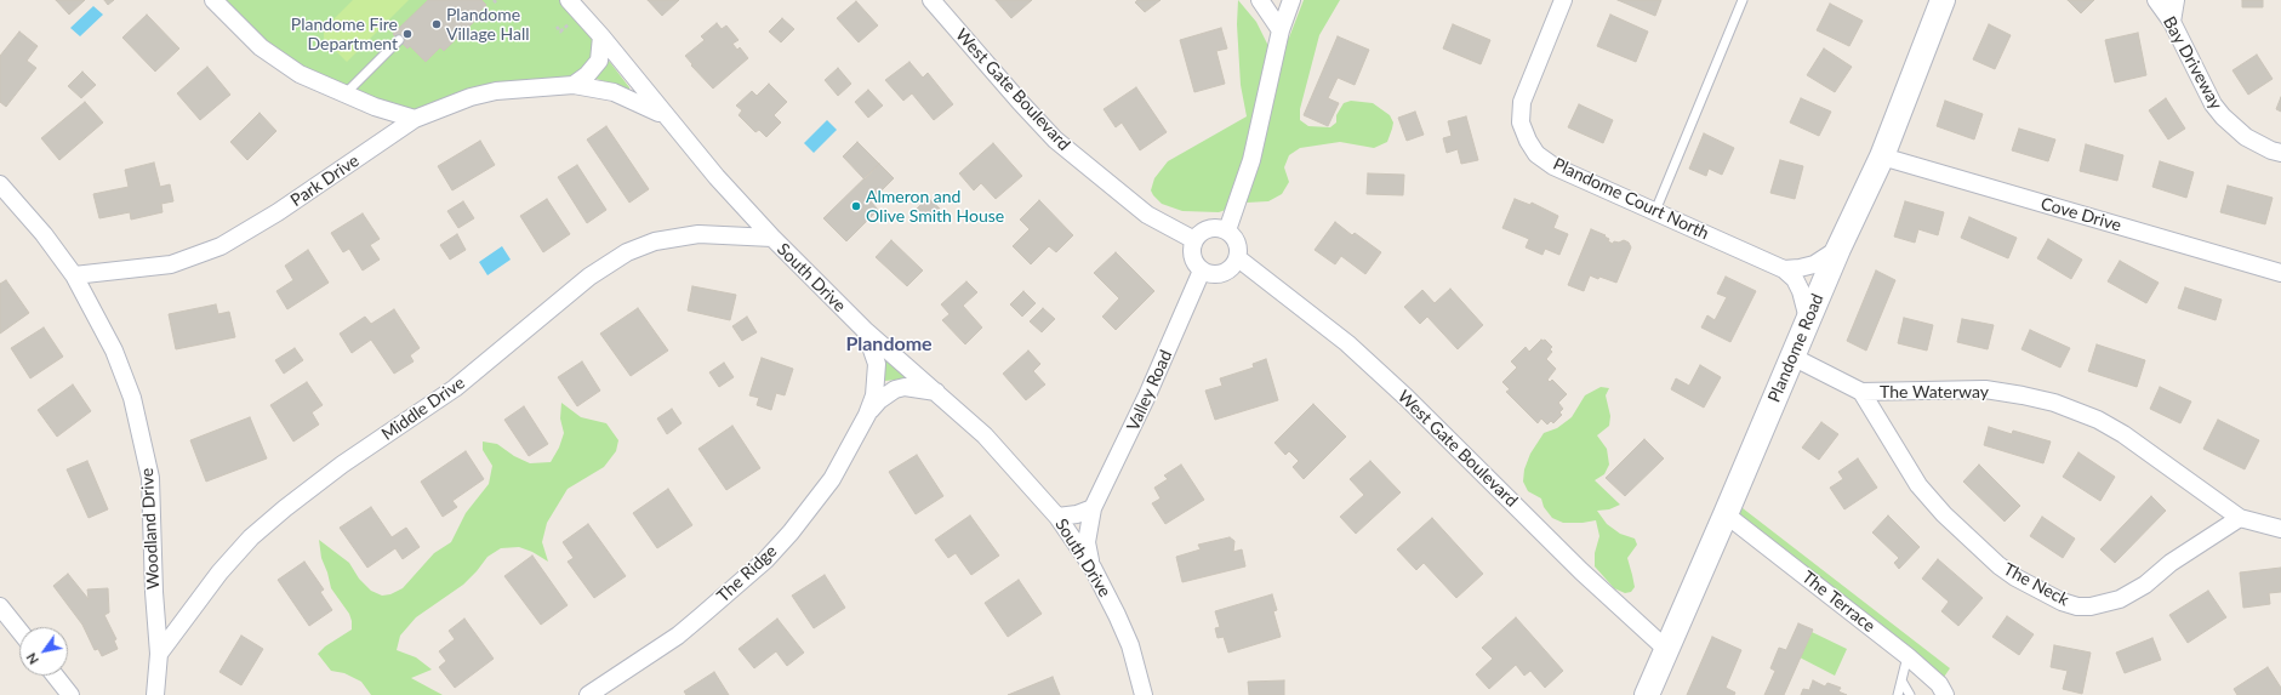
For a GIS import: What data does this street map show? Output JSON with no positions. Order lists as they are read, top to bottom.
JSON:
{
  "streets": {
    "main road": ["Plandome Road"],
    "street": [
      "Bay Driveway",
      "West Gate Boulevard",
      "Park Drive",
      "Plandome Court North",
      "Cove Drive",
      "South Drive",
      "Valley Road",
      "The Waterway",
      "Middle Drive",
      "Woodland Drive",
      "The Ridge",
      "The Neck",
      "The Terrace"
    ]
  },
  "crossings": [
    ["West Gate Boulevard", "Plandome Road"],
    ["West Gate Boulevard", "Valley Road"],
    ["Park Drive", "South Drive"],
    ["Park Drive", "Woodland Drive"],
    ["Plandome Court North", "Plandome Road"],
    ["Cove Drive", "Plandome Road"],
    ["South Drive", "Valley Road"],
    ["South Drive", "Middle Drive"],
    ["South Drive", "The Ridge"],
    ["Plandome Road", "The Waterway"],
    ["Plandome Road", "The Terrace"],
    ["The Waterway", "The Neck"],
    ["Middle Drive", "Woodland Drive"]
  ],
  "districts": ["Plandome"],
  "places": ["Plandome Village Hall", "Plandome Fire Department", "Almeron and Olive Smith House"],
  "north": "bottom left"
}
